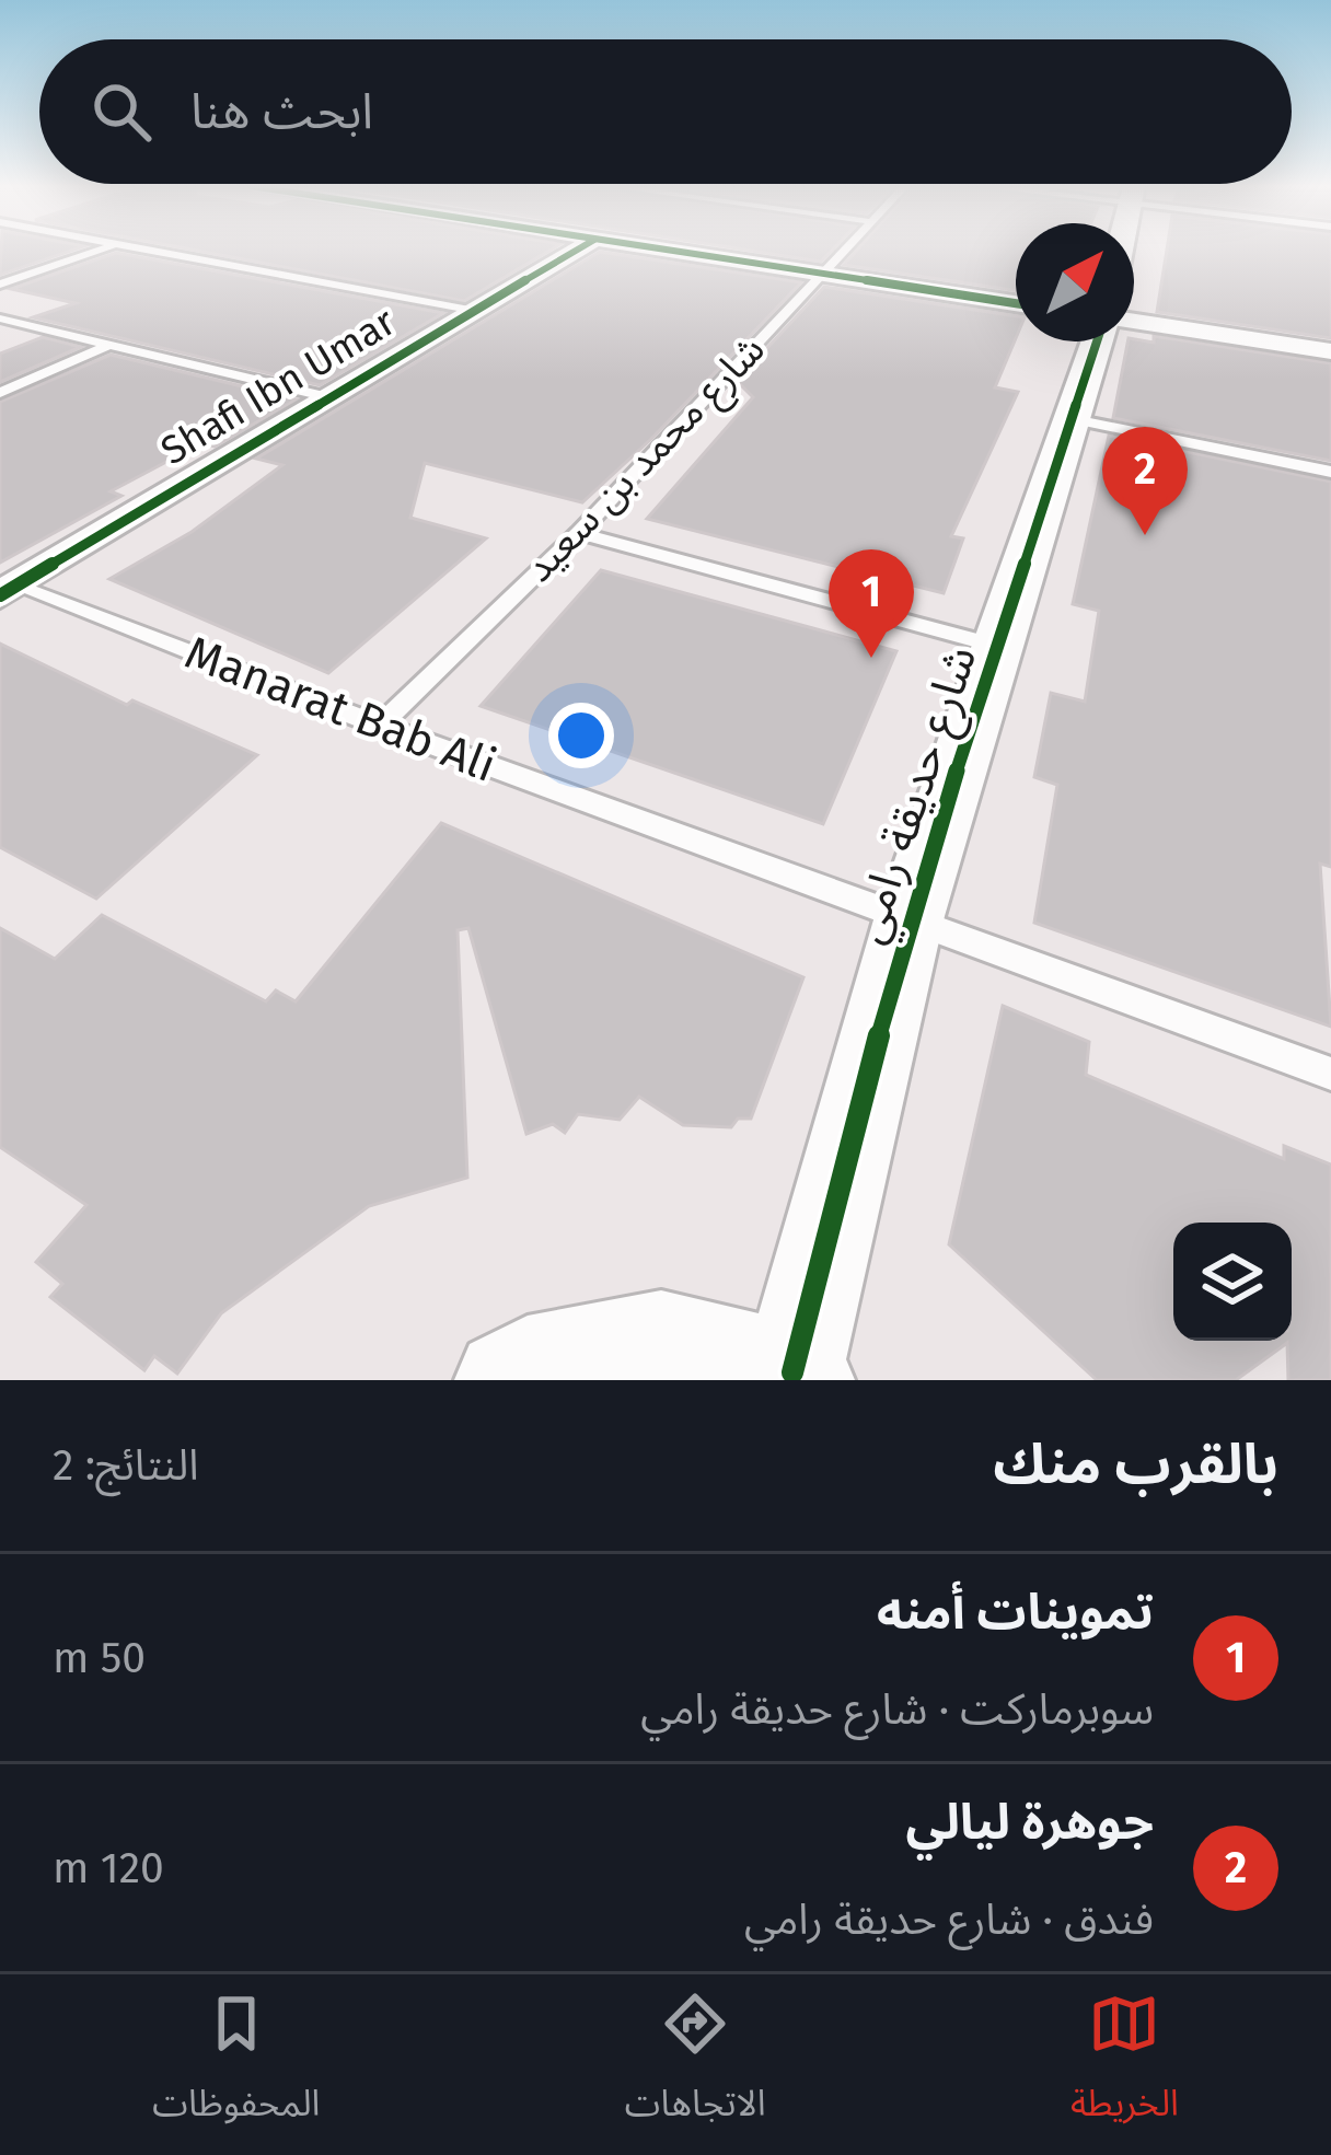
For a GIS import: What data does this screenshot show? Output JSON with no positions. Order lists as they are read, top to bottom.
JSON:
{
  "streets": {
    "street": ["Shafi Ibn Umar", "شارع حديقة رامي"],
    "lane": ["شارع محمد بن سعيد", "Manarat Bab Ali"]
  },
  "crossings": [
    ["Shafi Ibn Umar", "Manarat Bab Ali"],
    ["شارع محمد بن سعيد", "Manarat Bab Ali"],
    ["Manarat Bab Ali", "شارع حديقة رامي"]
  ],
  "north": "top right",
  "page": {
    "search": "ابحث هنا",
    "pins": ["2", "1"],
    "heading": ["بالقرب منك", "النتائج: 2"],
    "list": [
      {
        "mark": "1",
        "name": "تموينات أمنه",
        "note": "سوبرماركت · شارع حديقة رامي",
        "value": "50 m"
      },
      {
        "mark": "2",
        "name": "جوهرة ليالي",
        "note": "فندق · شارع حديقة رامي",
        "value": "120 m"
      }
    ],
    "nav": ["الخريطة", "الاتجاهات", "المحفوظات"]
  }
}
